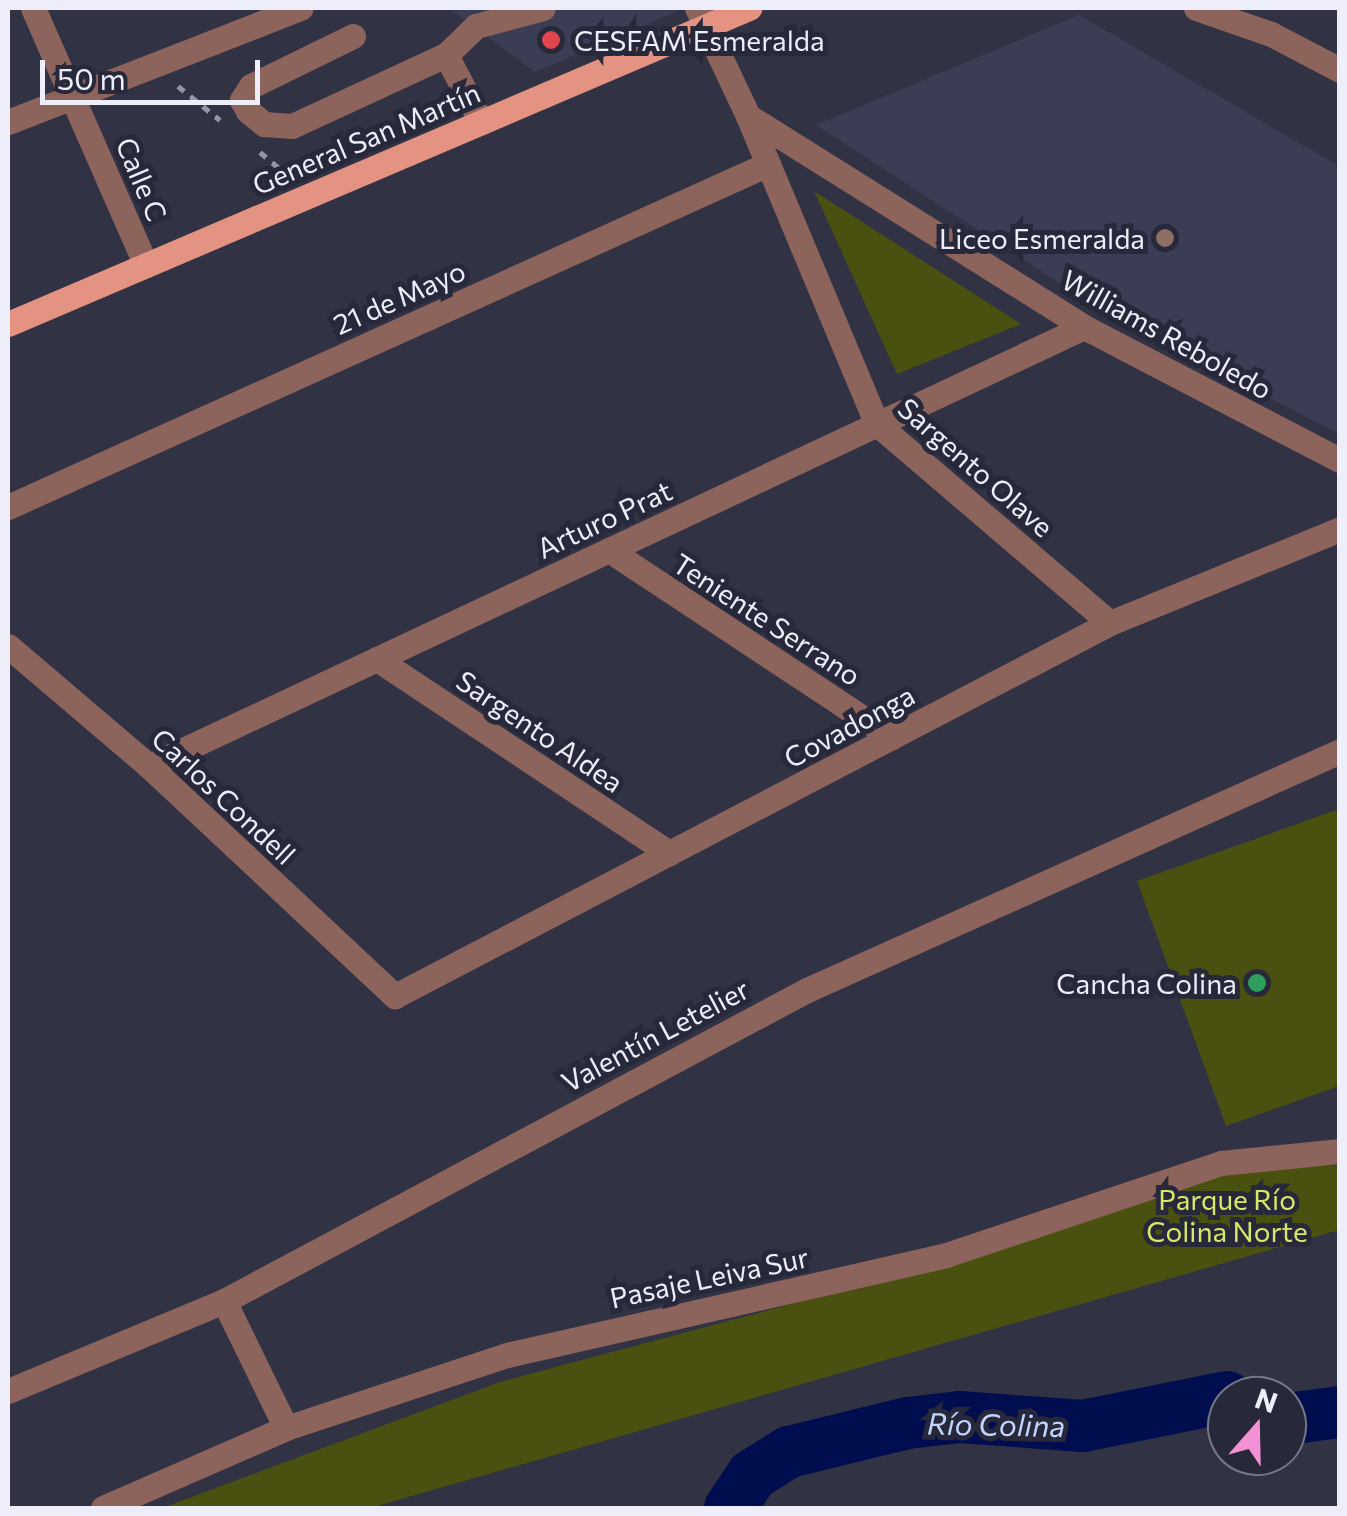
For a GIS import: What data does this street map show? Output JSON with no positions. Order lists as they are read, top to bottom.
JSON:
{
  "streets": {
    "main road": ["General San Martín"],
    "street": [
      "Calle C",
      "21 de Mayo",
      "Williams Reboledo",
      "Sargento Olave",
      "Arturo Prat",
      "Teniente Serrano",
      "Covadonga",
      "Sargento Aldea",
      "Carlos Condell",
      "Valentín Letelier",
      "Pasaje Leiva Sur"
    ]
  },
  "crossings": [
    ["General San Martín", "Calle C"],
    ["21 de Mayo", "Sargento Olave"],
    ["Williams Reboledo", "Arturo Prat"],
    ["Sargento Olave", "Arturo Prat"],
    ["Sargento Olave", "Covadonga"],
    ["Arturo Prat", "Teniente Serrano"],
    ["Arturo Prat", "Sargento Aldea"],
    ["Arturo Prat", "Carlos Condell"],
    ["Teniente Serrano", "Covadonga"],
    ["Covadonga", "Sargento Aldea"],
    ["Covadonga", "Carlos Condell"]
  ],
  "water": ["Río Colina"],
  "parks": ["Parque Río Colina Norte"],
  "places": ["CESFAM Esmeralda", "Liceo Esmeralda", "Cancha Colina"],
  "scale_bar": "50 m",
  "north": "top"
}
